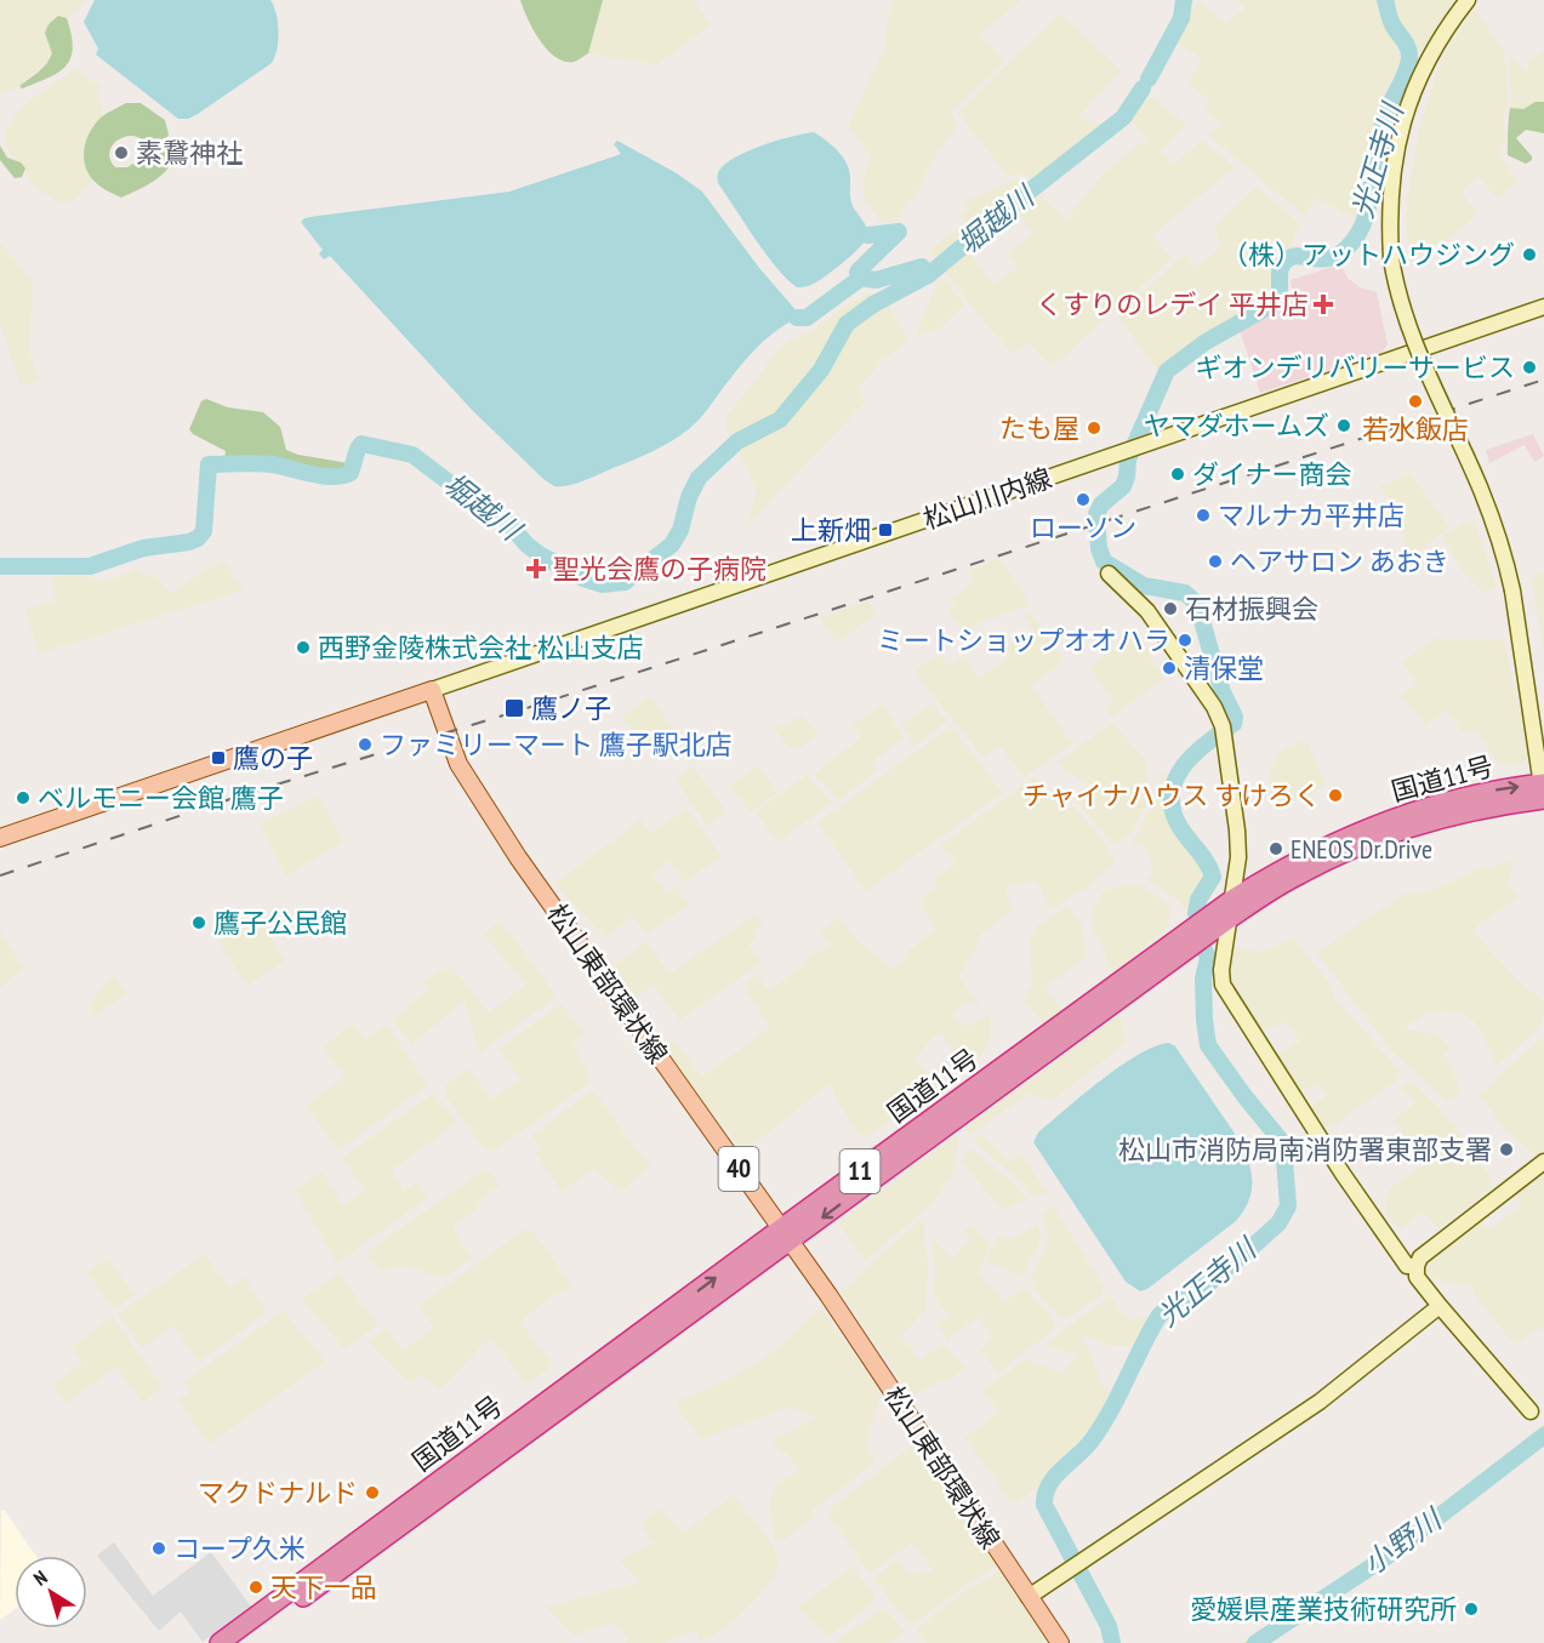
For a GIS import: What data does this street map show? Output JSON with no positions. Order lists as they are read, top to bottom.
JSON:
{
  "streets": {
    "highway": ["国道11号", "11"],
    "main road": ["松山東部環状線", "40"],
    "street": ["松山川内線"]
  },
  "crossings": [
    ["松山川内線", "松山東部環状線"],
    ["国道11号", "松山東部環状線"]
  ],
  "water": ["光正寺川", "堀越川", "小野川"],
  "places": {
    "other": [
      "素鵞神社",
      "（株）アットハウジング",
      "ギオンデリバリーサービス",
      "若水飯店",
      "ヤマダホームズ",
      "たも屋",
      "ダイナー商会",
      "ローソン",
      "マルナカ平井店",
      "ヘアサロン あおき",
      "石材振興会",
      "ミートショップオオハラ",
      "西野金陵株式会社 松山支店",
      "清保堂",
      "ファミリーマート 鷹子駅北店",
      "チャイナハウス すけろく",
      "ベルモニー会館 鷹子",
      "ENEOS Dr.Drive",
      "鷹子公民館",
      "松山市消防局南消防署東部支署",
      "マクドナルド",
      "コープ久米",
      "天下一品",
      "愛媛県産業技術研究所"
    ],
    "health": ["くすりのレデイ 平井店", "聖光会鷹の子病院"],
    "transit": ["上新畑", "鷹ノ子", "鷹の子"]
  },
  "north": "top left"
}
